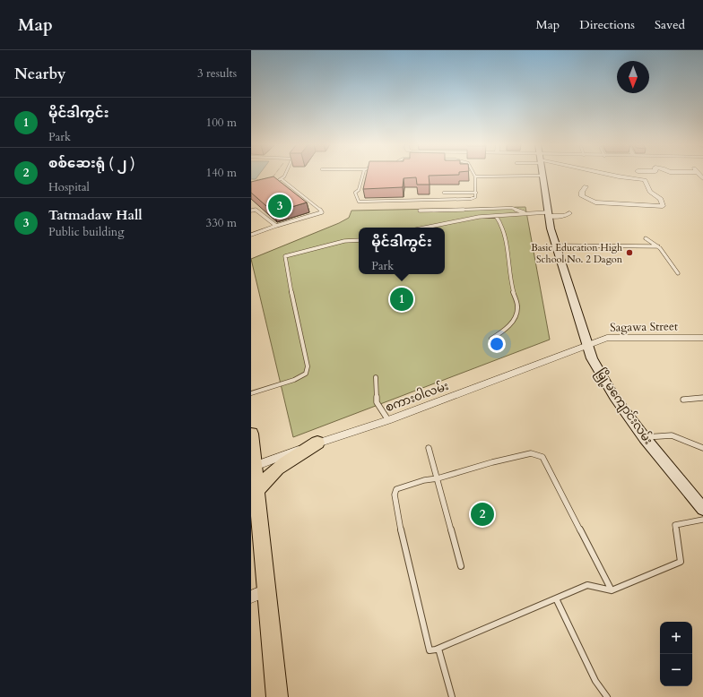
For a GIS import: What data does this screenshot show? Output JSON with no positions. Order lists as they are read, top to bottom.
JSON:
{
  "streets": {
    "main road": ["မြို့မကျောင်းလမ်း"],
    "street": ["Sagawa Street", "စကားဝါလမ်း"]
  },
  "crossings": [
    ["Sagawa Street", "စကားဝါလမ်း"],
    ["Sagawa Street", "မြို့မကျောင်းလမ်း"],
    ["စကားဝါလမ်း", "မြို့မကျောင်းလမ်း"]
  ],
  "places": ["Basic Education High School No. 2 Dagon"],
  "north": "bottom",
  "page": {
    "header": "Map",
    "nav": ["Map", "Directions", "Saved"],
    "heading": ["Nearby", "3 results"],
    "list": [
      {
        "mark": "1",
        "name": "မိုင်ဒါကွင်း",
        "note": "Park",
        "value": "100 m"
      },
      {
        "mark": "2",
        "name": "စစ်ဆေးရုံ ( ၂ )",
        "note": "Hospital",
        "value": "140 m"
      },
      {
        "mark": "3",
        "name": "Tatmadaw Hall",
        "note": "Public building",
        "value": "330 m"
      }
    ],
    "pins": ["3", "1", "2"],
    "popup": ["မိုင်ဒါကွင်း", "Park"],
    "map_buttons": ["+", "−"]
  }
}
